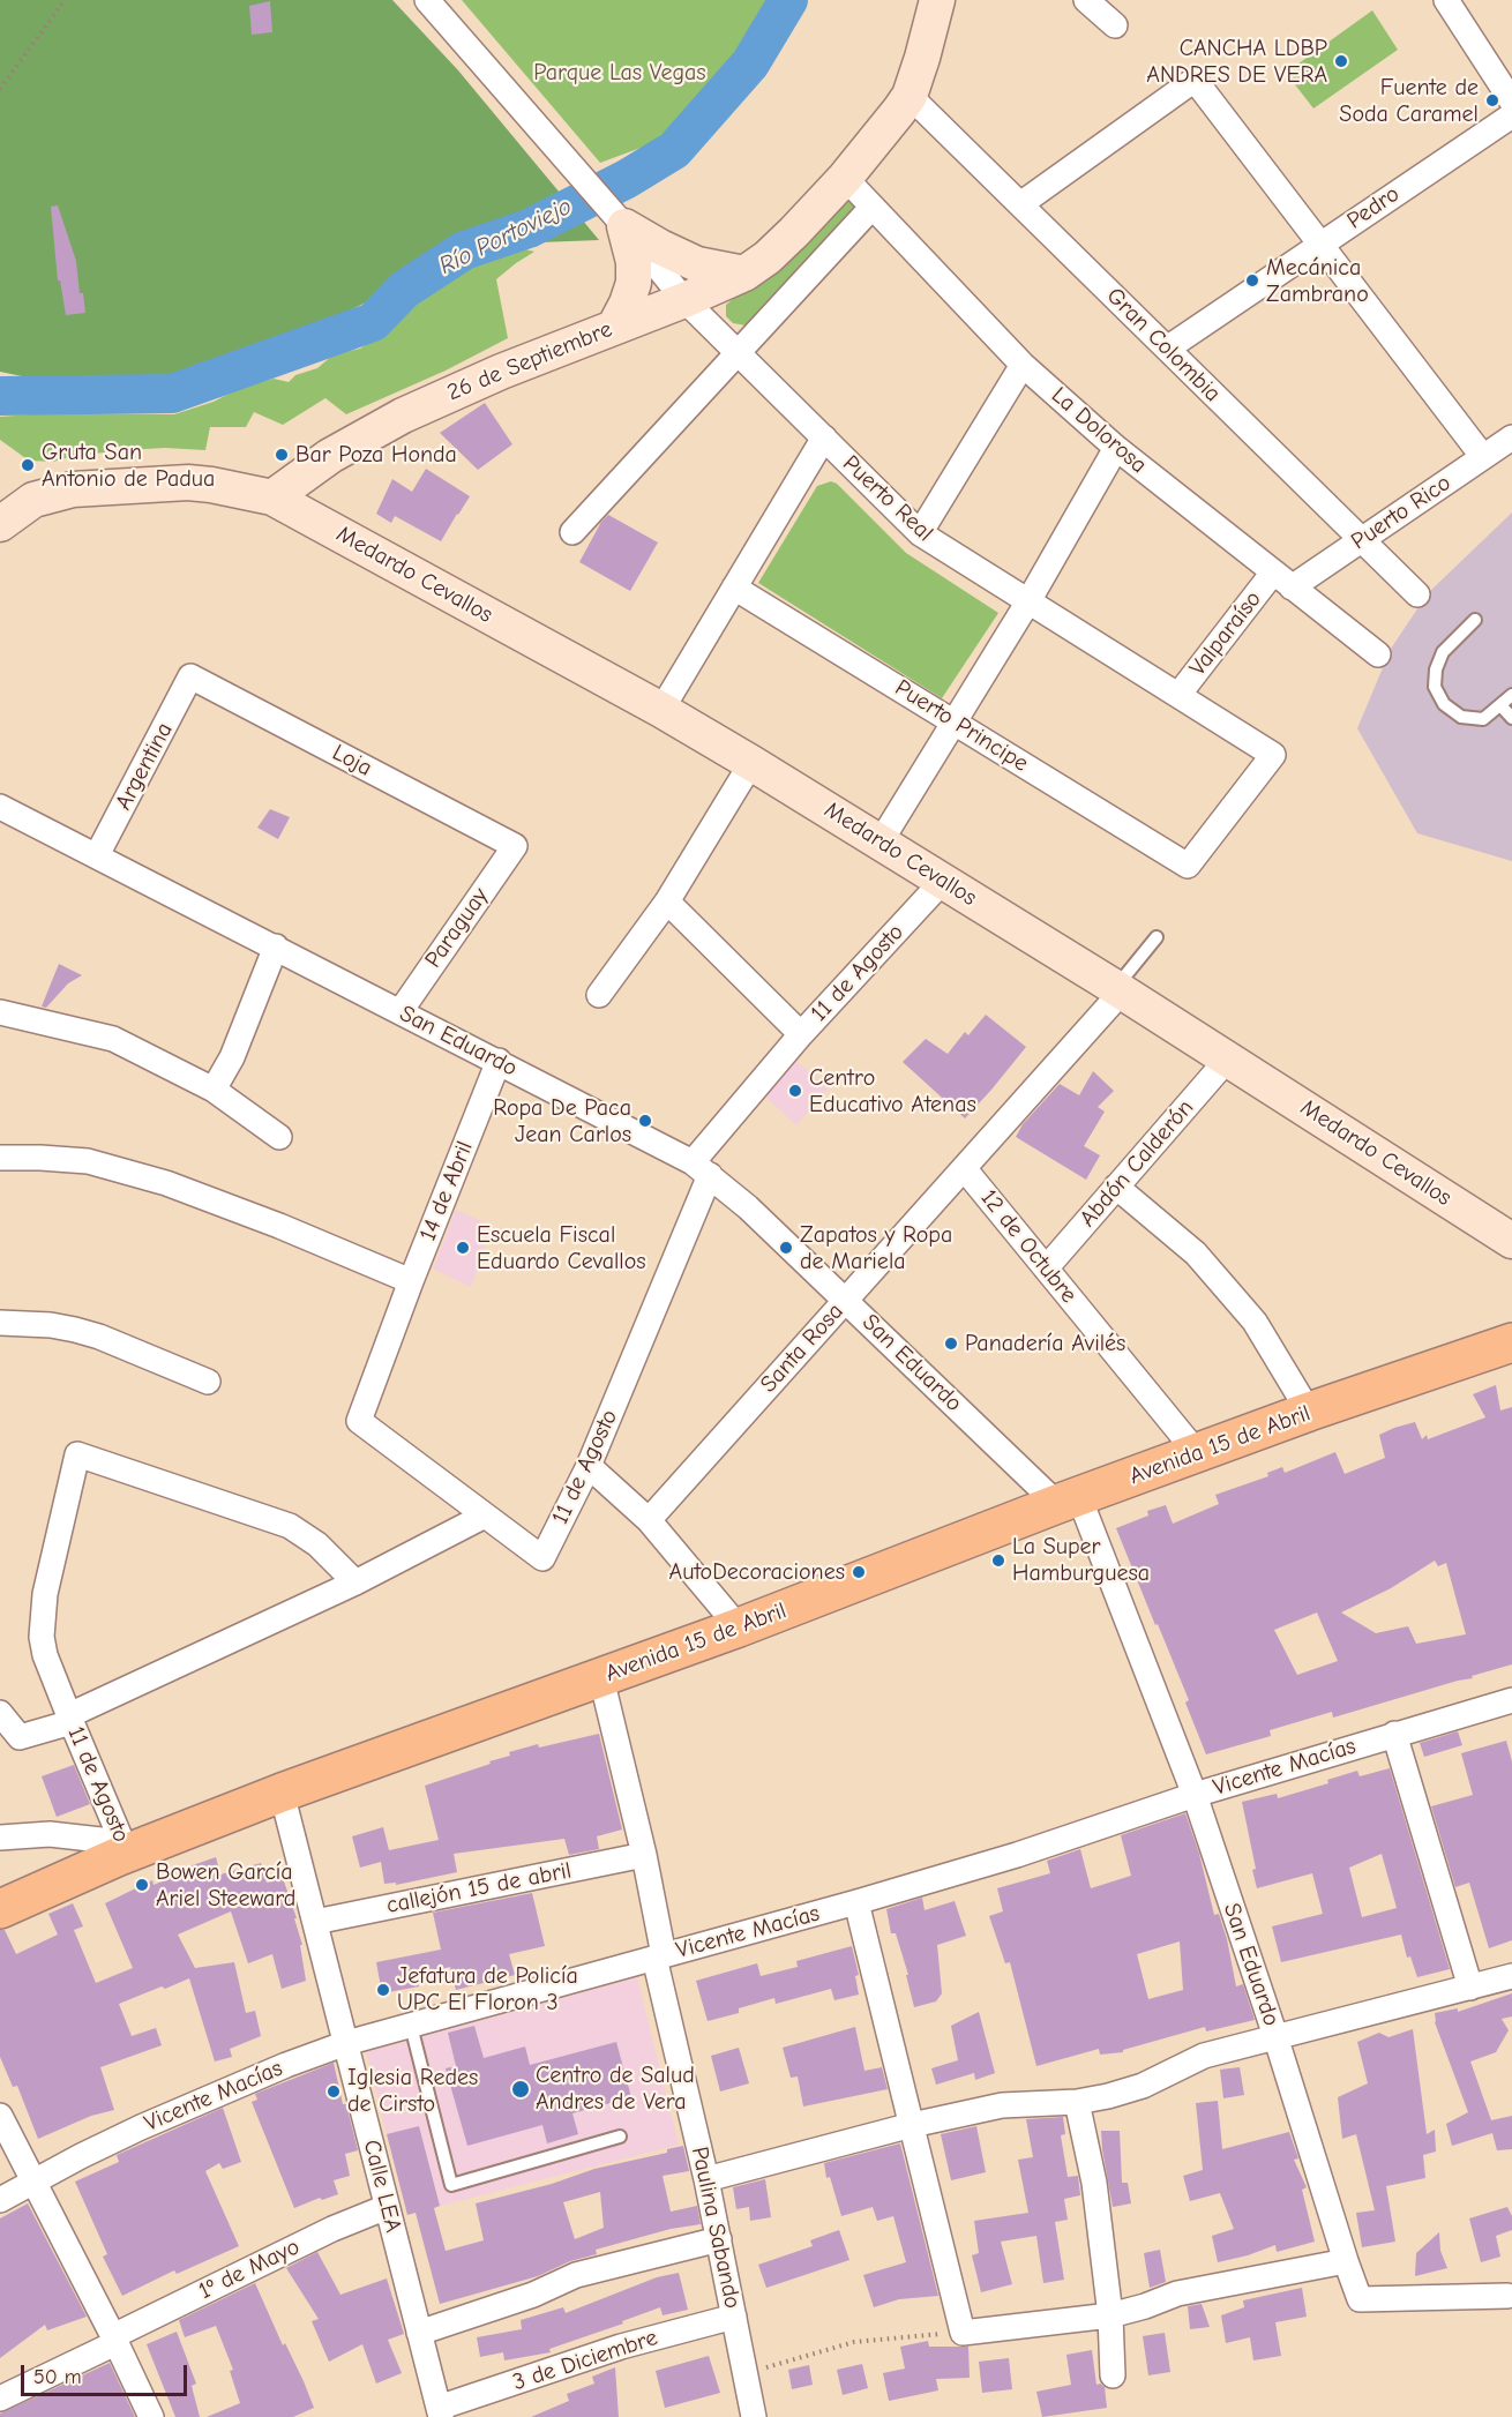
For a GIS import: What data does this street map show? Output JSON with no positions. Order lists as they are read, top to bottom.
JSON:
{
  "streets": {
    "main road": ["Avenida 15 de Abril"],
    "street": [
      "Pedro",
      "Gran Colombia",
      "26 de Septiembre",
      "La Dolorosa",
      "Puerto Real",
      "Puerto Rico",
      "Medardo Cevallos",
      "Valparaíso",
      "Puerto Principe",
      "Loja",
      "Argentina",
      "Paraguay",
      "11 de Agosto",
      "San Eduardo",
      "Abdón Calderón",
      "14 de Abril",
      "12 de Octubre",
      "Santa Rosa",
      "Vicente Macías",
      "callejón 15 de abril",
      "Calle LEA",
      "Paulina Sabando",
      "1º de Mayo",
      "3 de Diciembre"
    ]
  },
  "crossings": [
    ["Pedro", "Gran Colombia"],
    ["Gran Colombia", "26 de Septiembre"],
    ["Gran Colombia", "Puerto Rico"],
    ["26 de Septiembre", "La Dolorosa"],
    ["26 de Septiembre", "Puerto Real"],
    ["26 de Septiembre", "Medardo Cevallos"],
    ["La Dolorosa", "Puerto Rico"],
    ["La Dolorosa", "Valparaíso"],
    ["Puerto Real", "Valparaíso"],
    ["Puerto Real", "Puerto Principe"],
    ["Puerto Rico", "Valparaíso"],
    ["Medardo Cevallos", "11 de Agosto"],
    ["Medardo Cevallos", "Abdón Calderón"],
    ["Medardo Cevallos", "Santa Rosa"],
    ["Loja", "Argentina"],
    ["Loja", "Paraguay"],
    ["Argentina", "San Eduardo"],
    ["Paraguay", "San Eduardo"],
    ["11 de Agosto", "San Eduardo"],
    ["11 de Agosto", "14 de Abril"],
    ["11 de Agosto", "Avenida 15 de Abril"],
    ["San Eduardo", "14 de Abril"],
    ["San Eduardo", "Santa Rosa"],
    ["San Eduardo", "Avenida 15 de Abril"],
    ["San Eduardo", "Vicente Macías"],
    ["Abdón Calderón", "12 de Octubre"],
    ["12 de Octubre", "Santa Rosa"],
    ["12 de Octubre", "Avenida 15 de Abril"],
    ["Avenida 15 de Abril", "Calle LEA"],
    ["Avenida 15 de Abril", "Paulina Sabando"],
    ["Vicente Macías", "Calle LEA"],
    ["Vicente Macías", "Paulina Sabando"],
    ["callejón 15 de abril", "Calle LEA"],
    ["callejón 15 de abril", "Paulina Sabando"],
    ["Calle LEA", "1º de Mayo"],
    ["Calle LEA", "3 de Diciembre"],
    ["Paulina Sabando", "3 de Diciembre"]
  ],
  "water": ["Río Portoviejo"],
  "parks": ["Parque Las Vegas"],
  "places": [
    "CANCHA LDBP ANDRES DE VERA",
    "Fuente de Soda Caramel",
    "Mecánica Zambrano",
    "Bar Poza Honda",
    "Gruta San Antonio de Padua",
    "Centro Educativo Atenas",
    "Ropa De Paca Jean Carlos",
    "Escuela Fiscal Eduardo Cevallos",
    "Zapatos y Ropa de Mariela",
    "Panadería Avilés",
    "La Super Hamburguesa",
    "AutoDecoraciones",
    "Bowen García Ariel Steeward",
    "Jefatura de Policía UPC El Floron 3",
    "Centro de Salud Andres de Vera",
    "Iglesia Redes de Cirsto"
  ],
  "scale_bar": "50 m"
}
